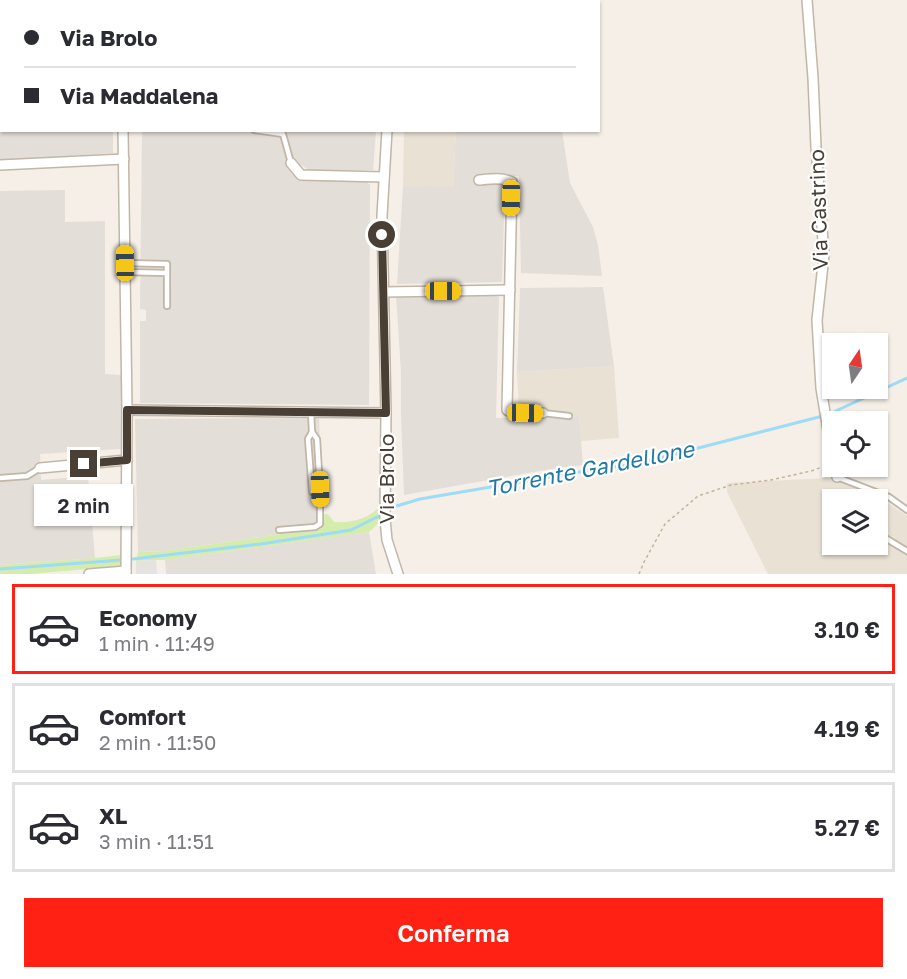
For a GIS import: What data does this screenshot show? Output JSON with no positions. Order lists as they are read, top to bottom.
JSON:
{
  "streets": {
    "street": ["Via Castrino", "Via Brolo"]
  },
  "water": ["Torrente Gardellone"],
  "north": "top",
  "page": {
    "banner": ["Via Brolo", "Via Maddalena"],
    "bubble": "2 min",
    "list": [
      {
        "name": "Economy",
        "note": "1 min · 11:49",
        "value": "3.10 €"
      },
      {
        "name": "Comfort",
        "note": "2 min · 11:50",
        "value": "4.19 €"
      },
      {
        "name": "XL",
        "note": "3 min · 11:51",
        "value": "5.27 €"
      }
    ],
    "buttons": "Conferma"
  }
}
